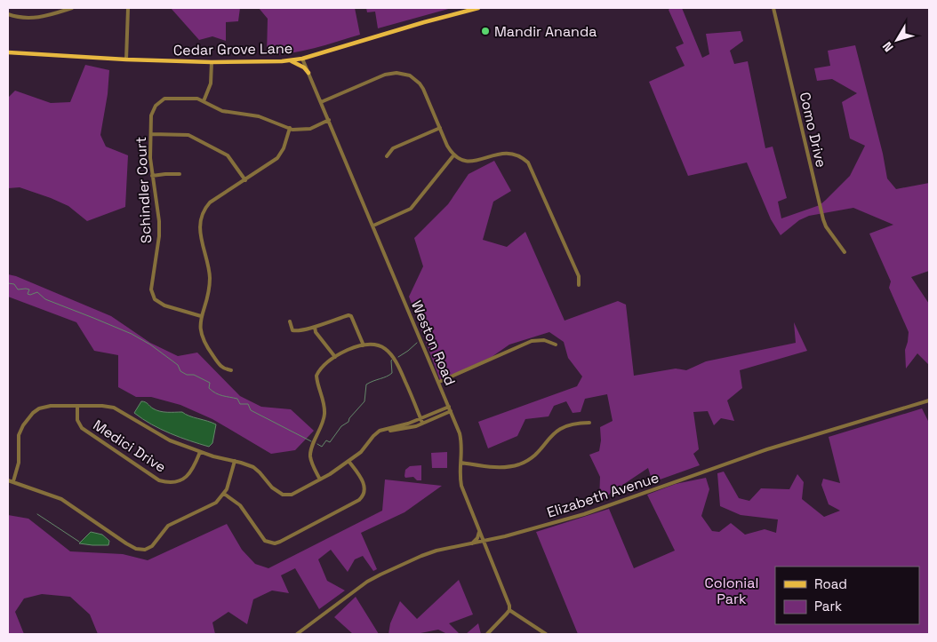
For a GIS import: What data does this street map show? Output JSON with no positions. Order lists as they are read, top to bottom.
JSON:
{
  "streets": {
    "main road": ["Cedar Grove Lane"],
    "street": [
      "Como Drive",
      "Schindler Court",
      "Weston Road",
      "Medici Drive",
      "Elizabeth Avenue"
    ]
  },
  "crossings": [
    ["Cedar Grove Lane", "Weston Road"],
    ["Schindler Court", "Weston Road"],
    ["Weston Road", "Elizabeth Avenue"]
  ],
  "parks": ["Colonial Park"],
  "places": ["Mandir Ananda"],
  "legend": ["Road", "Park"],
  "north": "bottom left"
}
